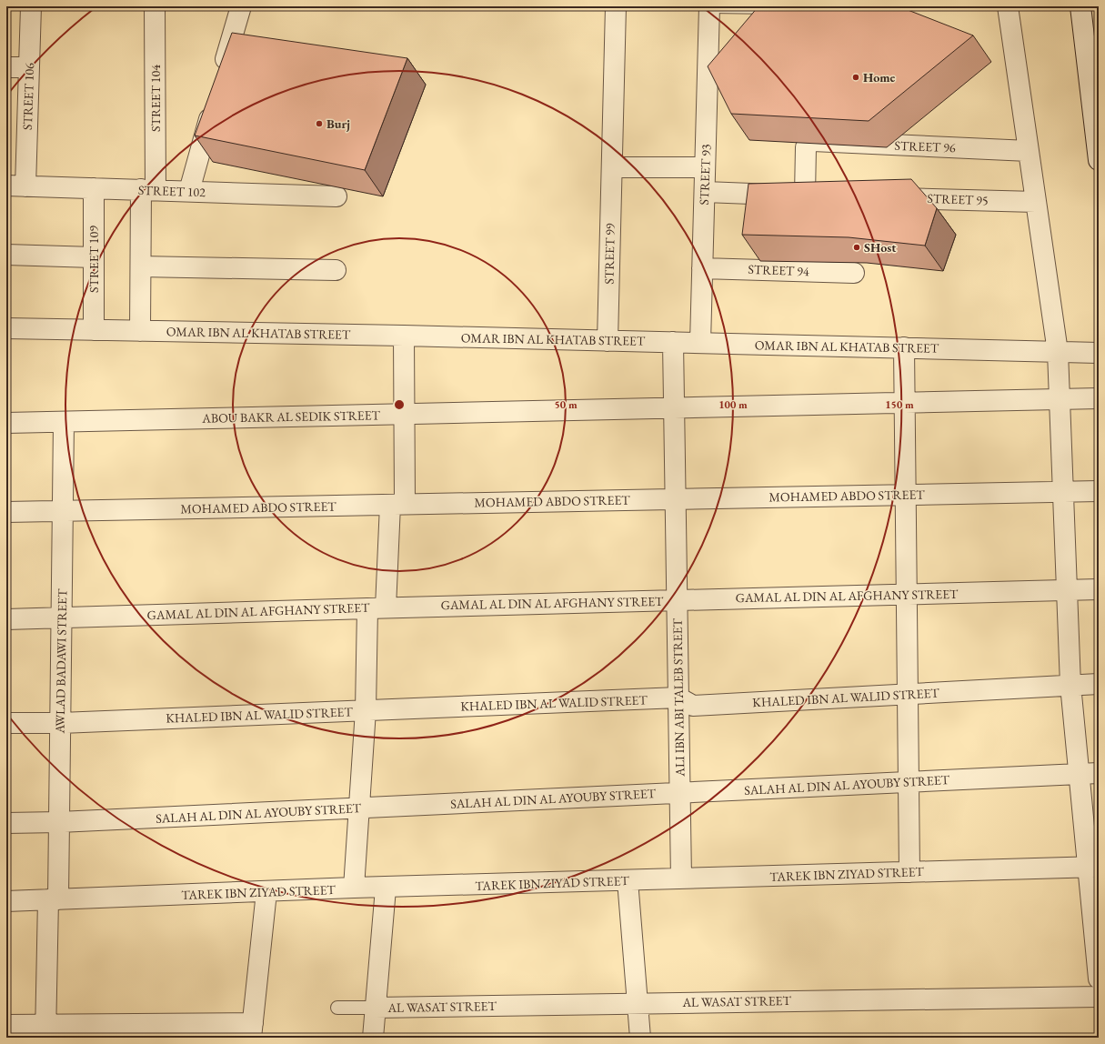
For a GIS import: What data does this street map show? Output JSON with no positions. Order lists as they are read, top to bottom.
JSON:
{
  "streets": {
    "street": [
      "STREET 106",
      "STREET 104",
      "STREET 96",
      "STREET 93",
      "STREET 102",
      "STREET 95",
      "STREET 99",
      "STREET 109",
      "STREET 94",
      "OMAR IBN AL KHATAB STREET",
      "ABOU BAKR AL SEDIK STREET",
      "MOHAMED ABDO STREET",
      "GAMAL AL DIN AL AFGHANY STREET",
      "AWLAD BADAWI STREET",
      "ALI IBN ABI TALEB STREET",
      "KHALED IBN AL WALID STREET",
      "SALAH AL DIN AL AYOUBY STREET",
      "TAREK IBN ZIYAD STREET",
      "AL WASAT STREET"
    ]
  },
  "crossings": [
    ["STREET 106", "STREET 102"],
    ["STREET 104", "STREET 102"],
    ["STREET 104", "OMAR IBN AL KHATAB STREET"],
    ["STREET 93", "STREET 94"],
    ["STREET 93", "OMAR IBN AL KHATAB STREET"],
    ["STREET 102", "STREET 109"],
    ["STREET 99", "OMAR IBN AL KHATAB STREET"],
    ["STREET 109", "OMAR IBN AL KHATAB STREET"],
    ["OMAR IBN AL KHATAB STREET", "ALI IBN ABI TALEB STREET"],
    ["ABOU BAKR AL SEDIK STREET", "AWLAD BADAWI STREET"],
    ["ABOU BAKR AL SEDIK STREET", "ALI IBN ABI TALEB STREET"],
    ["MOHAMED ABDO STREET", "AWLAD BADAWI STREET"],
    ["MOHAMED ABDO STREET", "ALI IBN ABI TALEB STREET"],
    ["GAMAL AL DIN AL AFGHANY STREET", "AWLAD BADAWI STREET"],
    ["GAMAL AL DIN AL AFGHANY STREET", "ALI IBN ABI TALEB STREET"],
    ["AWLAD BADAWI STREET", "KHALED IBN AL WALID STREET"],
    ["AWLAD BADAWI STREET", "SALAH AL DIN AL AYOUBY STREET"],
    ["AWLAD BADAWI STREET", "TAREK IBN ZIYAD STREET"],
    ["ALI IBN ABI TALEB STREET", "KHALED IBN AL WALID STREET"],
    ["ALI IBN ABI TALEB STREET", "SALAH AL DIN AL AYOUBY STREET"],
    ["ALI IBN ABI TALEB STREET", "TAREK IBN ZIYAD STREET"]
  ],
  "places": ["Home", "Burj", "SHost"],
  "rings": ["50 m", "100 m", "150 m"]
}
